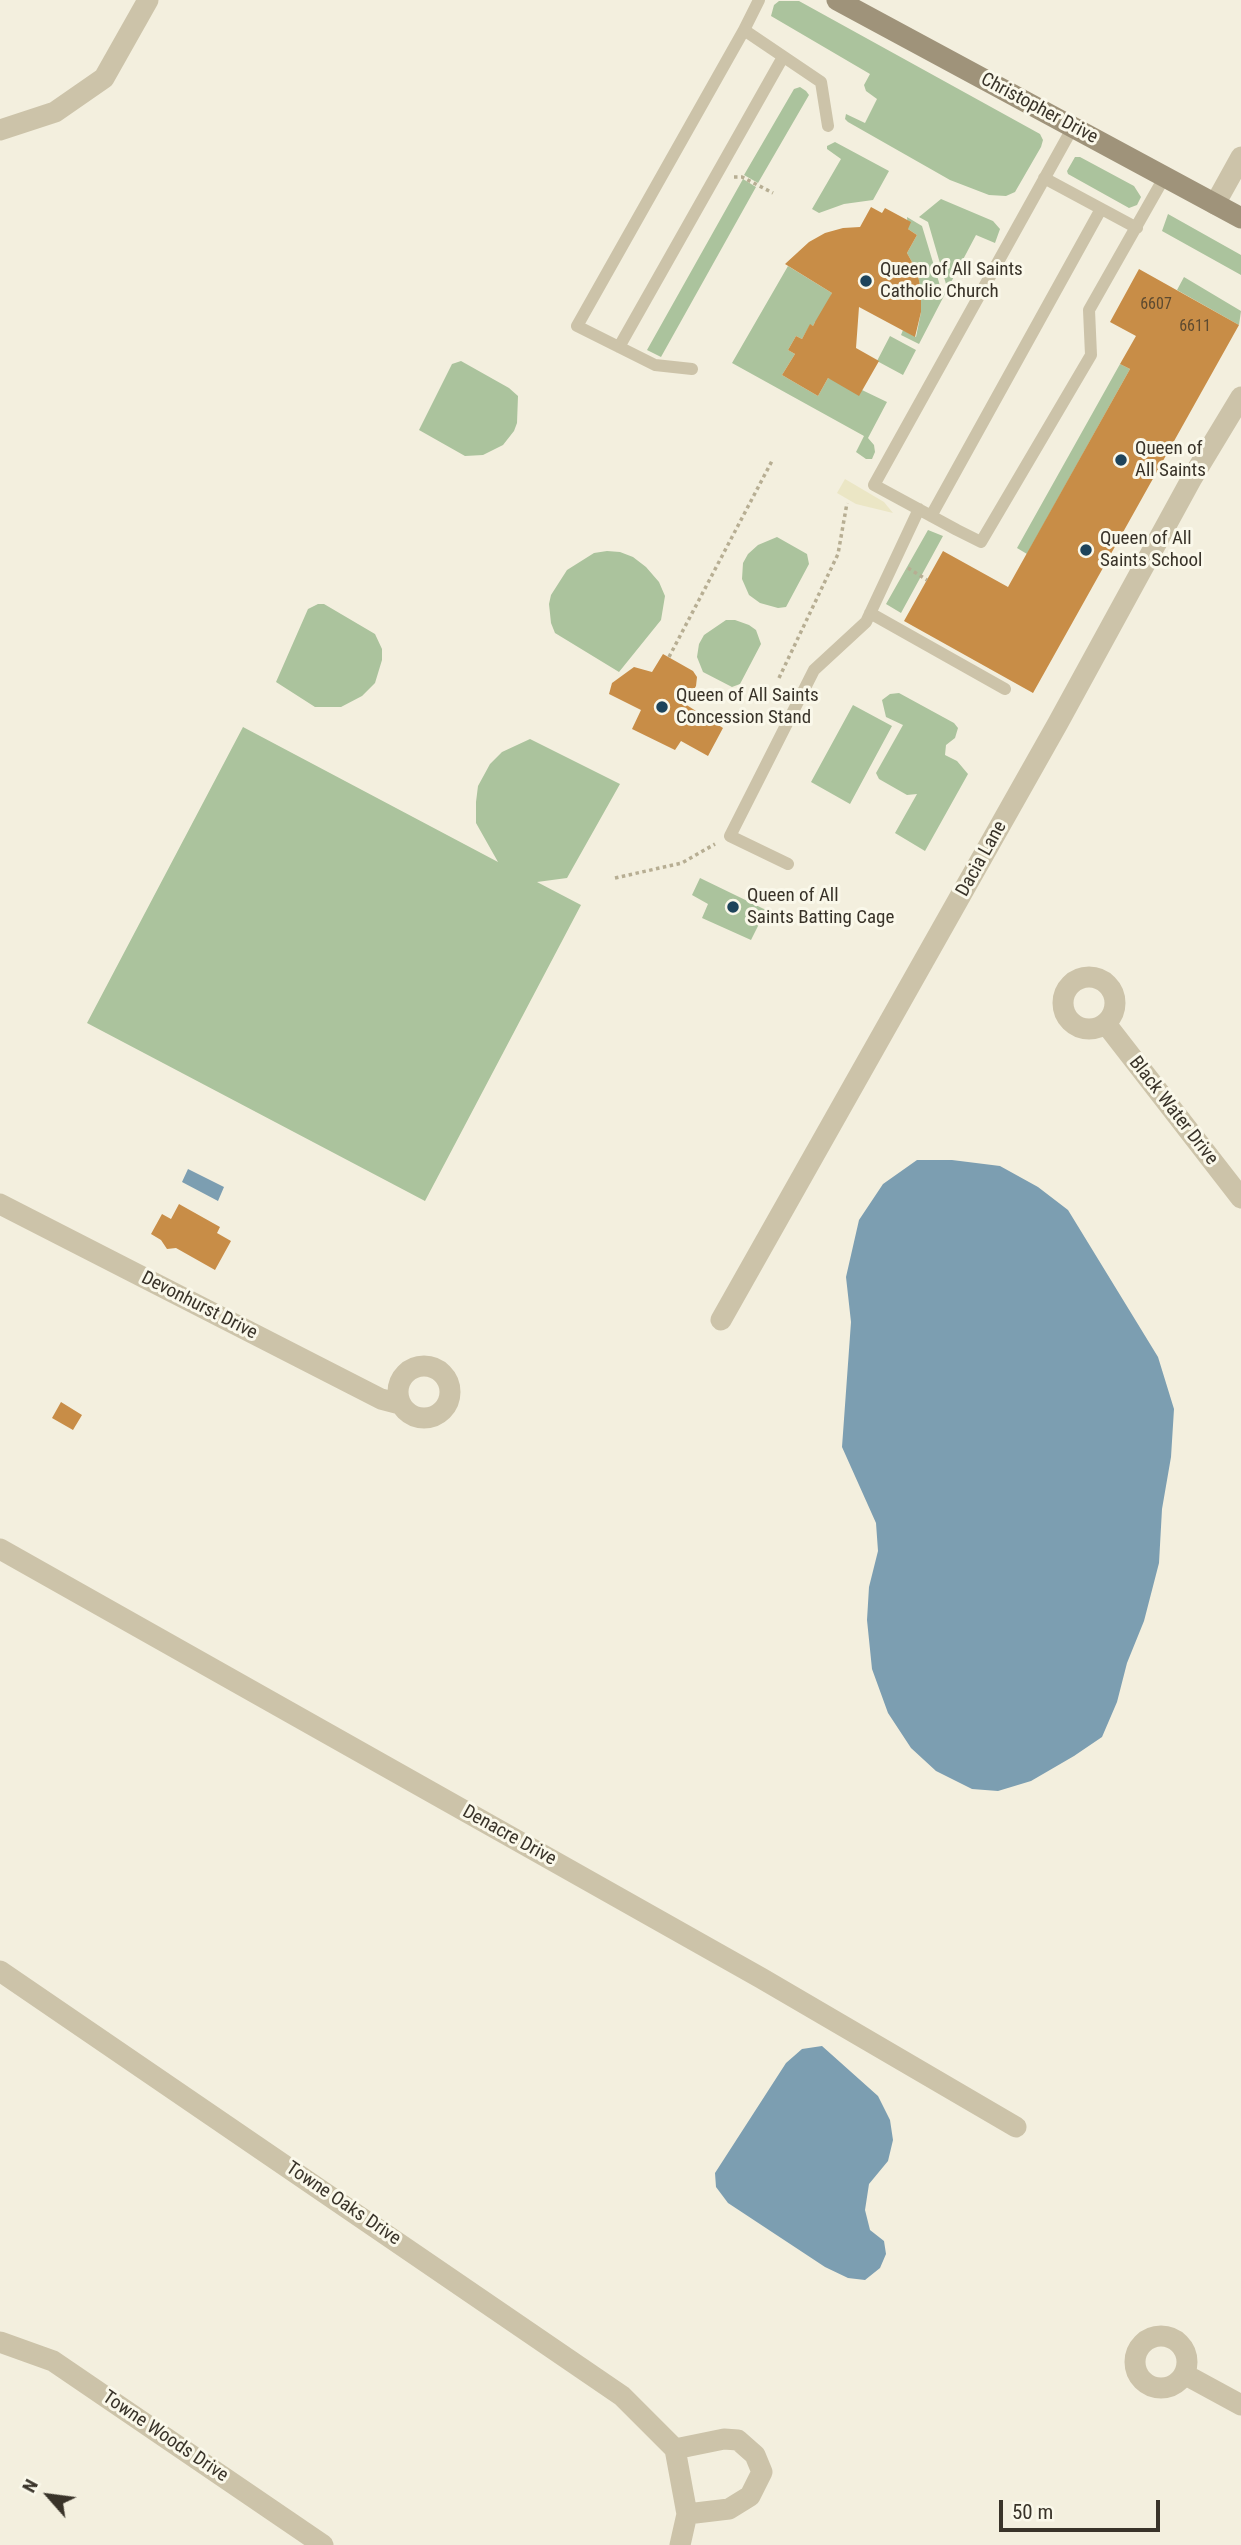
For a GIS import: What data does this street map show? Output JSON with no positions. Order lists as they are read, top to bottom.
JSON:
{
  "streets": {
    "street": [
      "Christopher Drive",
      "Dacia Lane",
      "Black Water Drive",
      "Devonhurst Drive",
      "Denacre Drive",
      "Towne Oaks Drive",
      "Towne Woods Drive"
    ]
  },
  "places": [
    "Queen of All Saints Catholic Church",
    "Queen of All Saints",
    "Queen of All Saints School",
    "Queen of All Saints Concession Stand",
    "Queen of All Saints Batting Cage"
  ],
  "house_numbers": ["6607", "6611"],
  "scale_bar": "50 m",
  "north": "top left"
}
